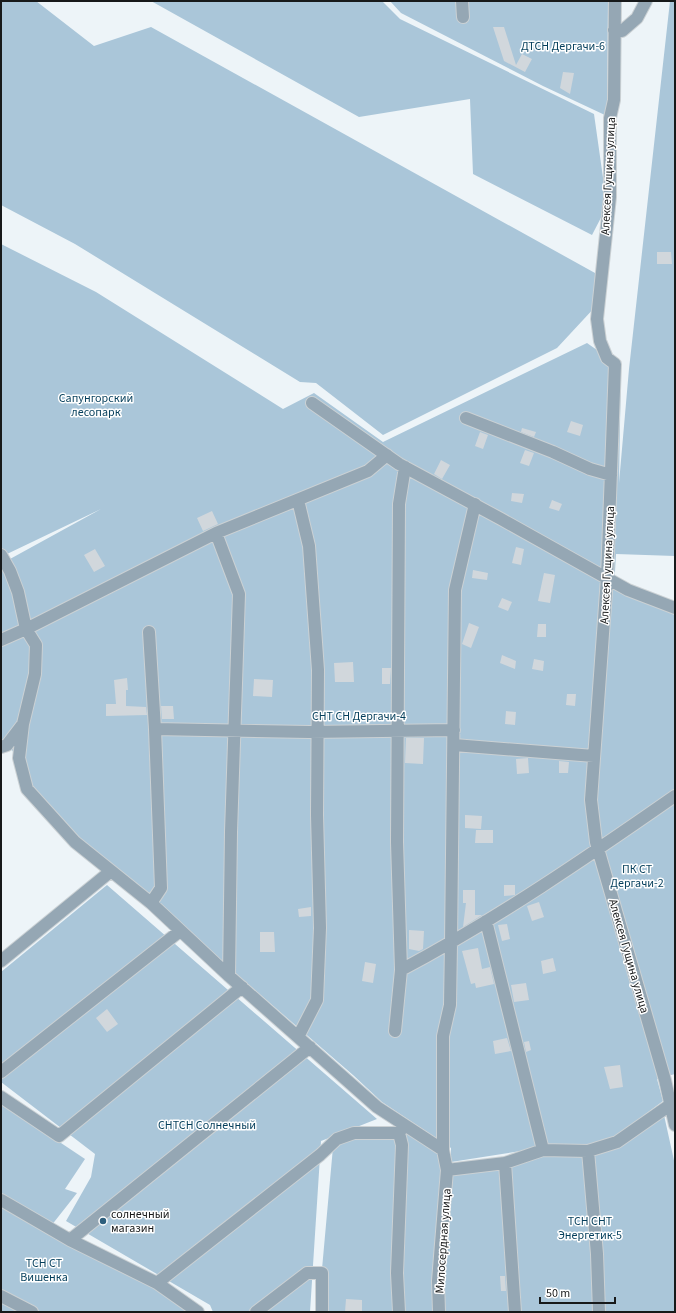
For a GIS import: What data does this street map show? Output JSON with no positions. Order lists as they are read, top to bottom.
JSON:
{
  "streets": {
    "street": ["Алексея Гущина улица", "Милосердная улица"]
  },
  "parks": [
    "ДТСН Дергачи-6",
    "Сапунгорский лесопарк",
    "СНТ СН Дергачи-4",
    "ПК СТ Дергачи-2",
    "СНТСН Солнечный",
    "ТСН СНТ Энергетик-5",
    "ТСН СТ Вишенка"
  ],
  "places": ["солнечный магазин"],
  "scale_bar": "50 m"
}
